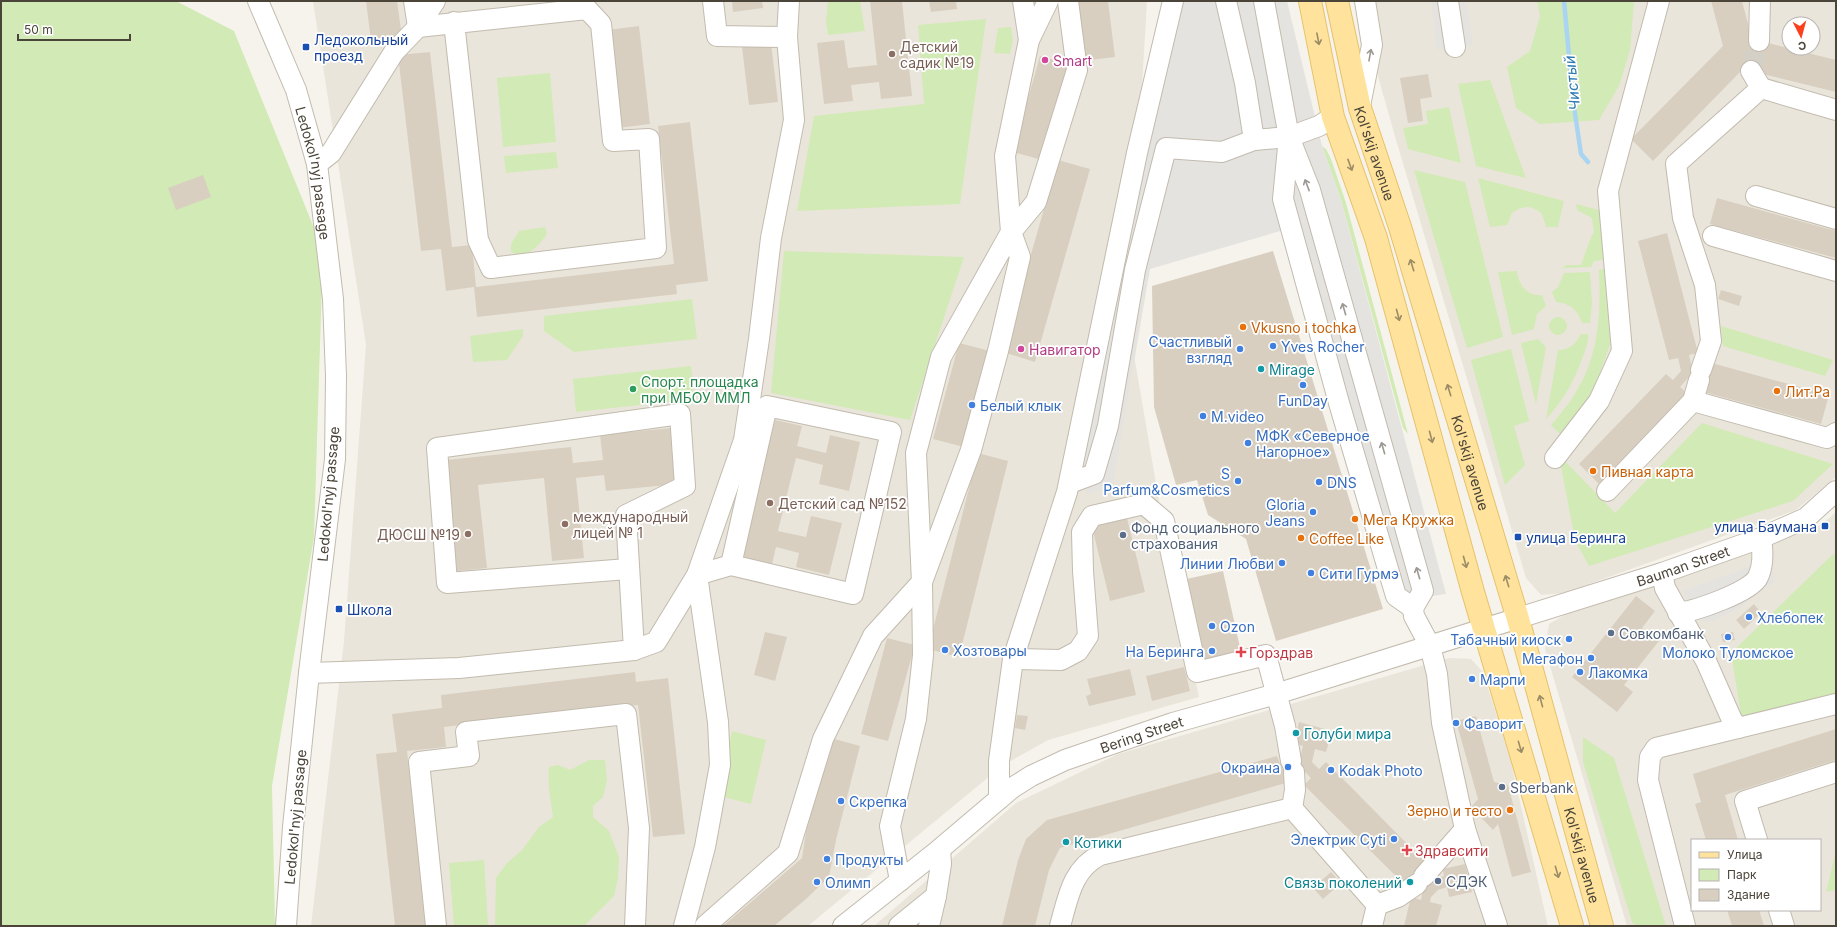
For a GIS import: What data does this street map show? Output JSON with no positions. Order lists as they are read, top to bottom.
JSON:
{
  "streets": {
    "main road": ["Kol'skij avenue"],
    "street": ["Ledokol'nyj passage", "Bauman Street", "Bering Street"]
  },
  "crossings": [
    ["Kol'skij avenue", "Bauman Street"],
    ["Kol'skij avenue", "Bering Street"],
    ["Bauman Street", "Bering Street"]
  ],
  "water": ["Чистый"],
  "places": {
    "transit": [
      "Ледокольный проезд",
      "улица Баумана",
      "улица Беринга",
      "Школа"
    ],
    "other": [
      "Детский садик №19",
      "Smart",
      "Vkusno i tochka",
      "Yves Rocher",
      "Навигатор",
      "Счастливый взгляд",
      "Mirage",
      "FunDay",
      "Спорт. площадка при МБОУ ММЛ",
      "Лит.Ра",
      "Белый клык",
      "M.video",
      "МФК «Северное Нагорное»",
      "Пивная карта",
      "S Parfum&Cosmetics",
      "DNS",
      "Детский сад №152",
      "Gloria Jeans",
      "Мега Кружка",
      "международный лицей № 1",
      "ДЮСШ №19",
      "Фонд социального страхования",
      "Coffee Like",
      "Линии Любви",
      "Сити Гурмэ",
      "Хлебопек",
      "Ozon",
      "Совкомбанк",
      "Молоко Туломское",
      "Табачный киоск",
      "Хозтовары",
      "На Беринга",
      "Мегафон",
      "Лакомка",
      "Марпи",
      "Фаворит",
      "Голуби мира",
      "Окраина",
      "Kodak Photo",
      "Sberbank",
      "Скрепка",
      "Зерно и тесто",
      "Электрик Cyti",
      "Котики",
      "Продукты",
      "СДЭК",
      "Олимп",
      "Связь поколений"
    ],
    "health": ["Горздрав", "Здравсити"]
  },
  "legend": ["Улица", "Парк", "Здание"],
  "scale_bar": "50 m",
  "north": "bottom"
}
